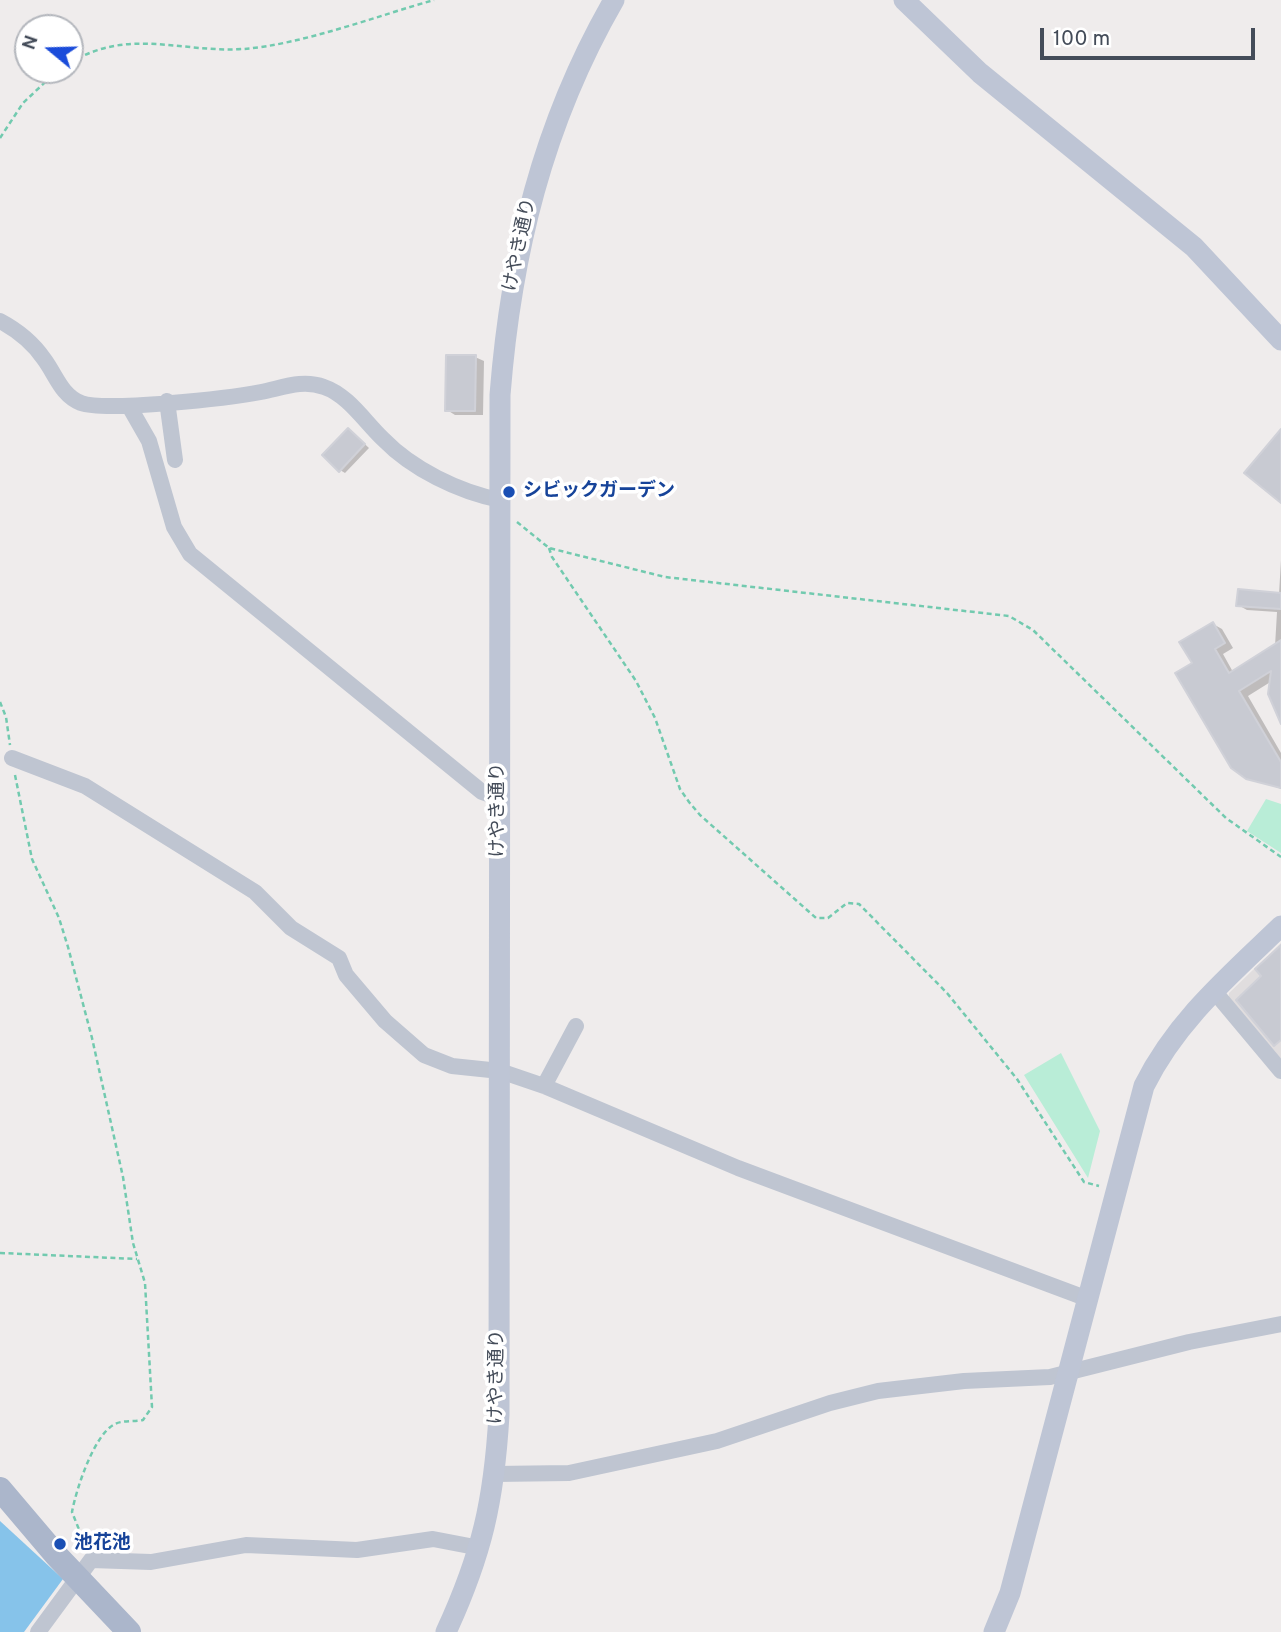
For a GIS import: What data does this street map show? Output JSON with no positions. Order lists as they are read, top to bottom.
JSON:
{
  "streets": {
    "street": ["けやき通り"]
  },
  "places": ["シビックガーデン", "池花池"],
  "scale_bar": "100 m",
  "north": "left"
}
